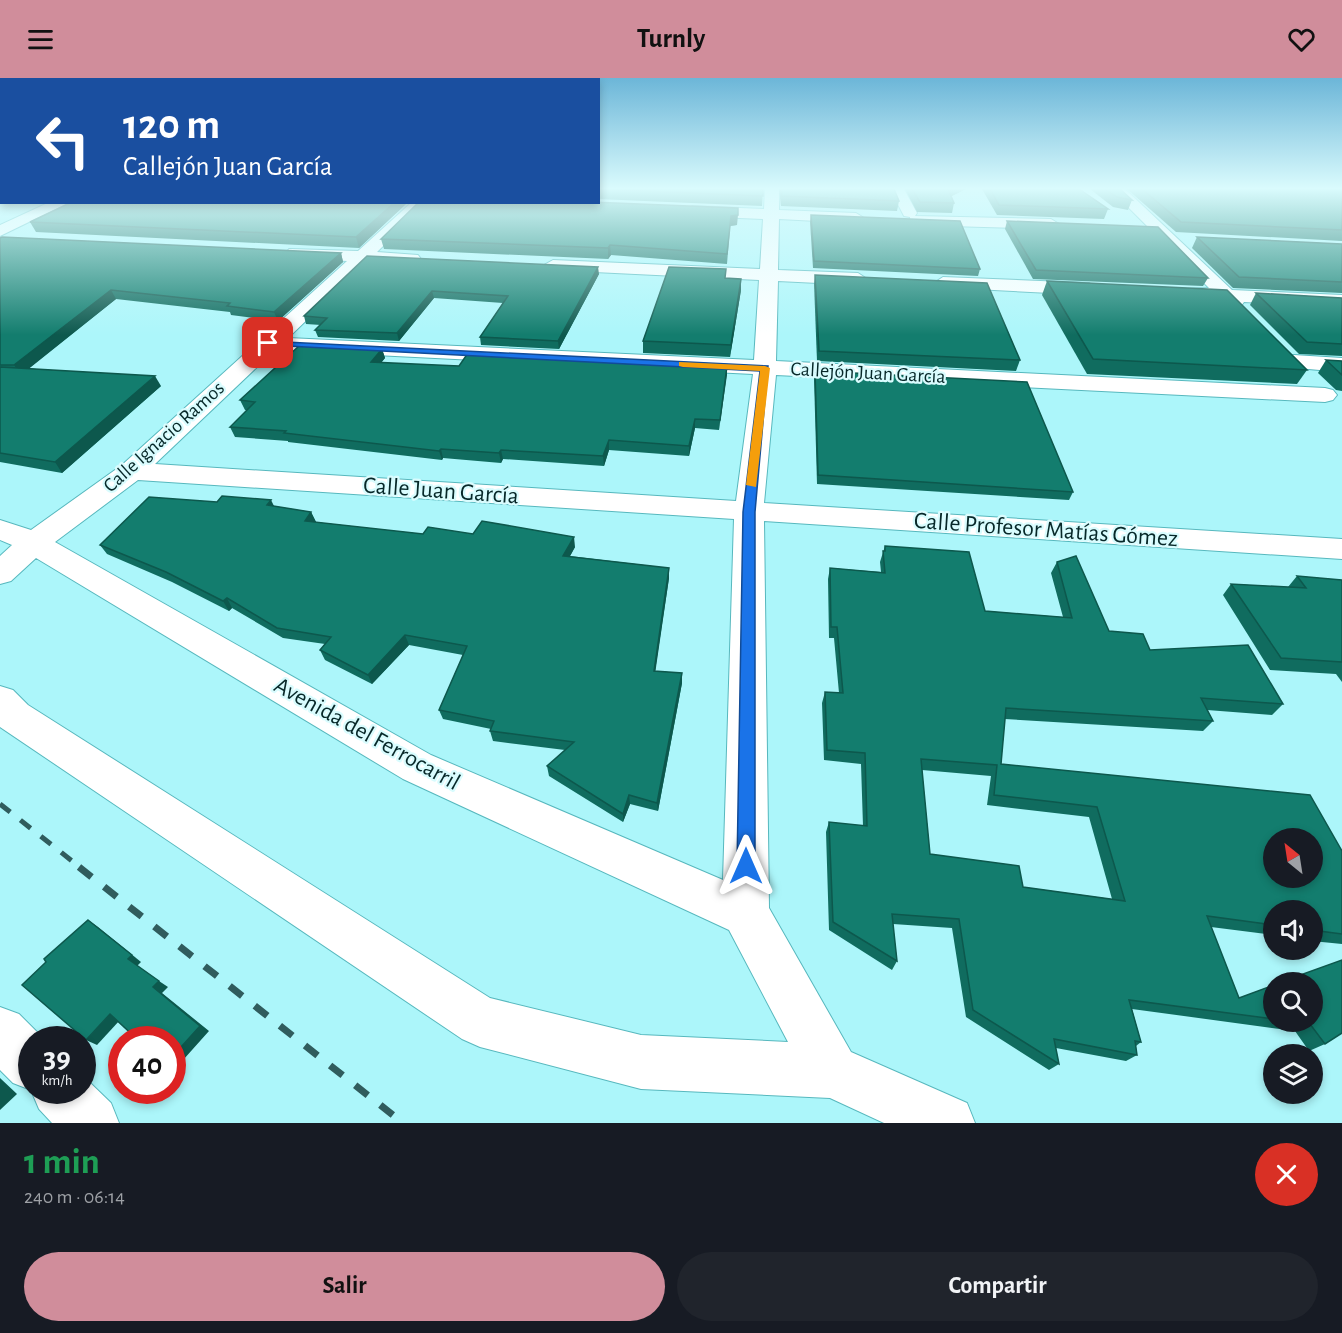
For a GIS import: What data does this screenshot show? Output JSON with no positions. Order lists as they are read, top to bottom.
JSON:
{
  "streets": {
    "street": [
      "Callejón Juan García",
      "Calle Ignacio Ramos",
      "Calle Juan García",
      "Calle Profesor Matías Gómez",
      "Avenida del Ferrocarril"
    ]
  },
  "crossings": [
    ["Callejón Juan García", "Calle Ignacio Ramos"],
    ["Calle Ignacio Ramos", "Calle Juan García"],
    ["Calle Ignacio Ramos", "Avenida del Ferrocarril"],
    ["Calle Juan García", "Calle Profesor Matías Gómez"]
  ],
  "north": "top left",
  "page": {
    "header": "Turnly",
    "turn": ["120 m", "Callejón Juan García"],
    "speed": "39 km/h",
    "limit": "40",
    "heading": ["1 min", "240 m · 06:14"],
    "buttons": ["Salir", "Compartir"]
  }
}
